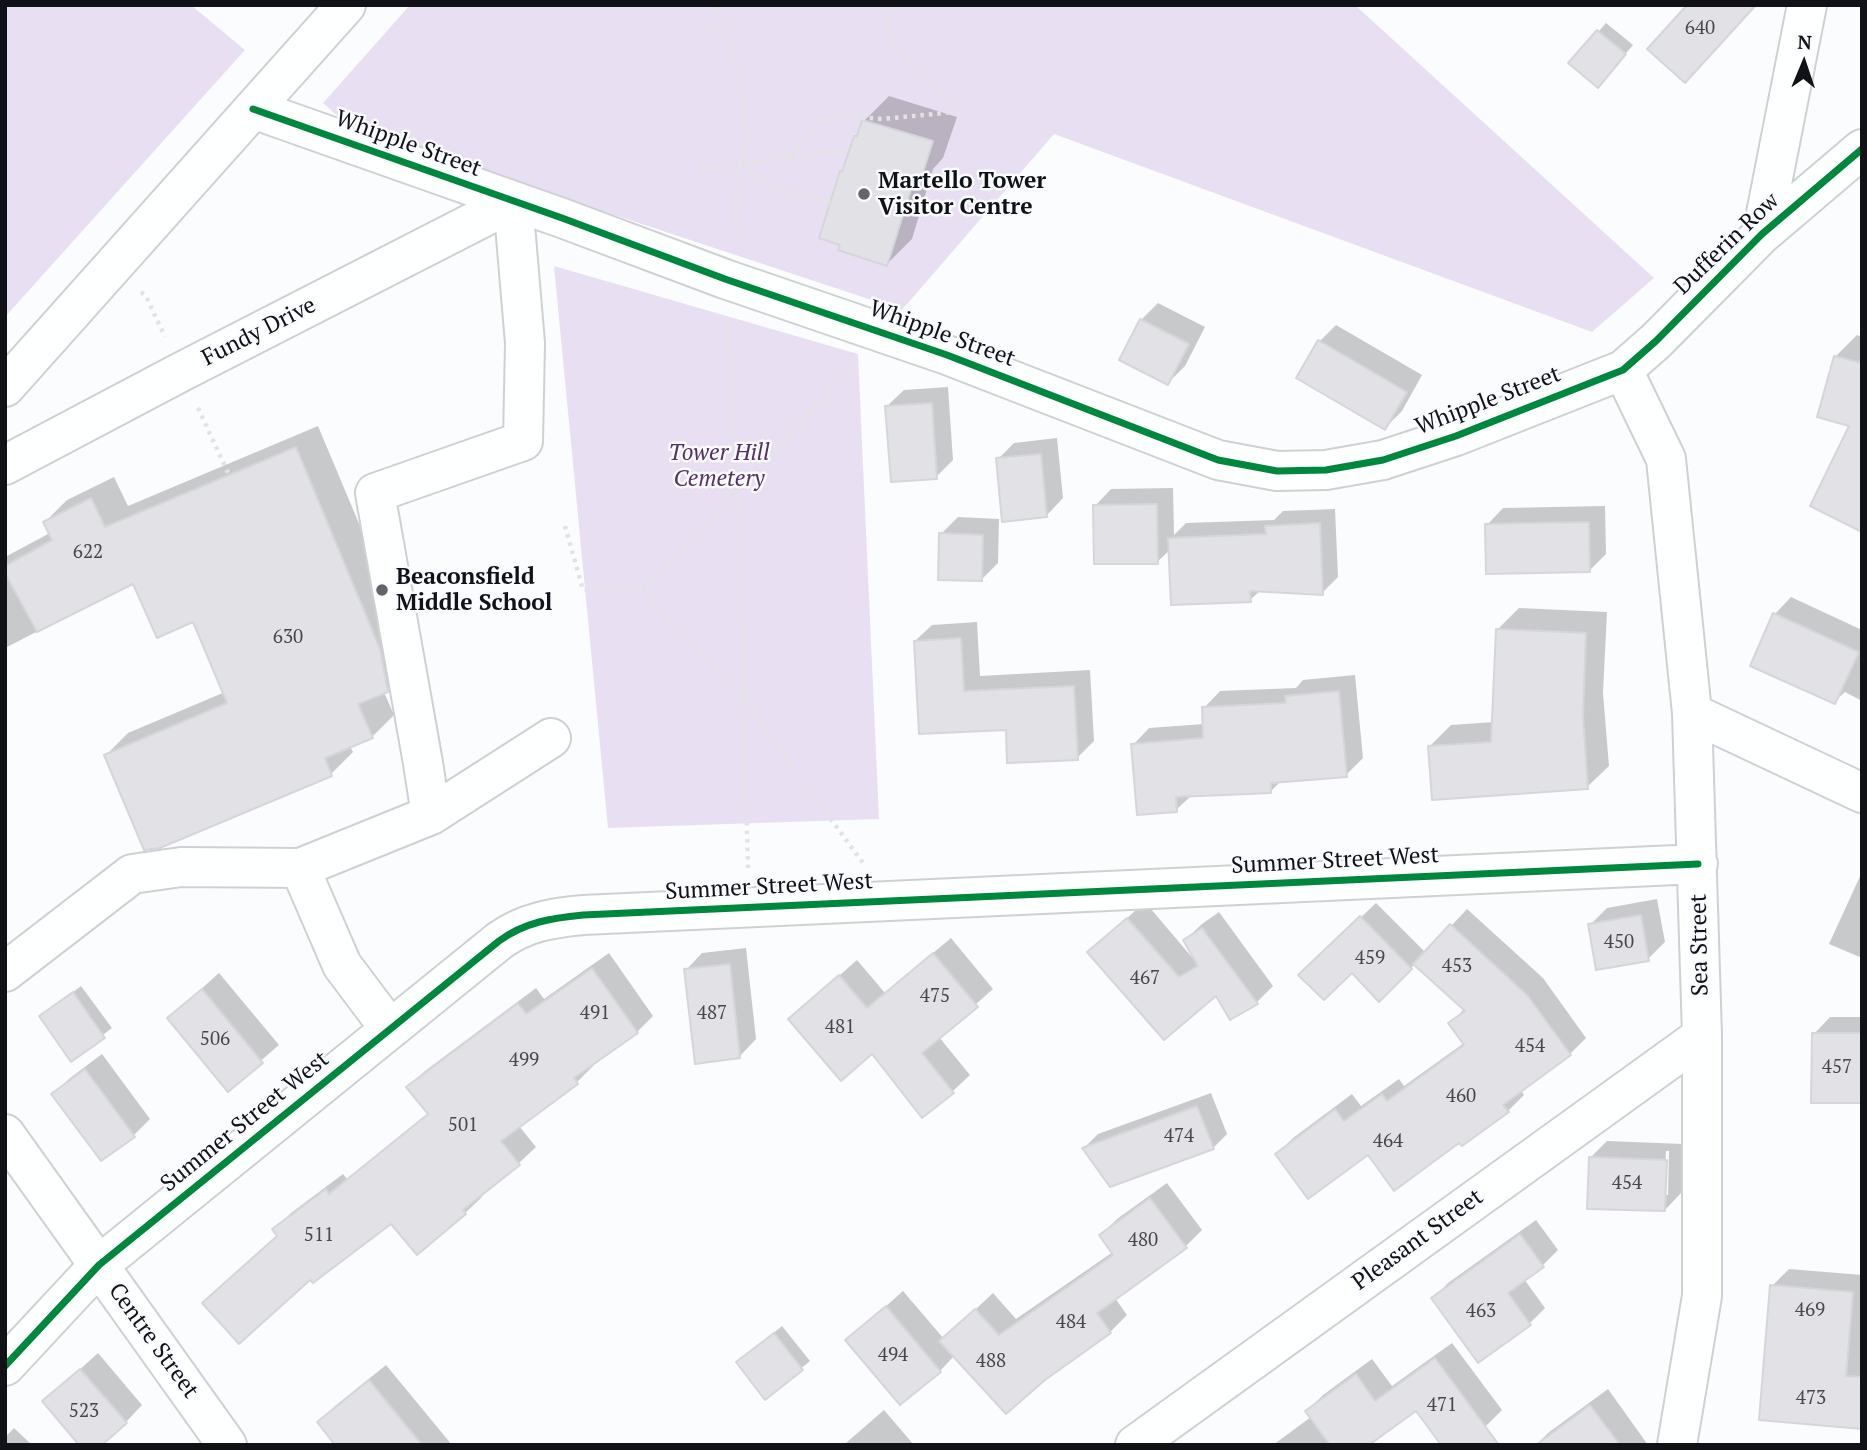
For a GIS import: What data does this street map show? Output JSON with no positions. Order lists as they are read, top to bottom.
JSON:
{
  "streets": {
    "street": [
      "Whipple Street",
      "Dufferin Row",
      "Fundy Drive",
      "Summer Street West",
      "Sea Street",
      "Pleasant Street",
      "Centre Street"
    ]
  },
  "crossings": [
    ["Whipple Street", "Dufferin Row"],
    ["Whipple Street", "Fundy Drive"],
    ["Whipple Street", "Sea Street"],
    ["Dufferin Row", "Sea Street"],
    ["Summer Street West", "Sea Street"],
    ["Summer Street West", "Centre Street"],
    ["Sea Street", "Pleasant Street"]
  ],
  "parks": ["Tower Hill Cemetery"],
  "places": ["Martello Tower Visitor Centre", "Beaconsfield Middle School"],
  "house_numbers": [
    "640",
    "622",
    "630",
    "450",
    "459",
    "453",
    "467",
    "475",
    "491",
    "487",
    "481",
    "506",
    "454",
    "499",
    "457",
    "460",
    "501",
    "474",
    "464",
    "454",
    "511",
    "480",
    "469",
    "463",
    "484",
    "494",
    "488",
    "473",
    "471",
    "523"
  ],
  "north": "top"
}
